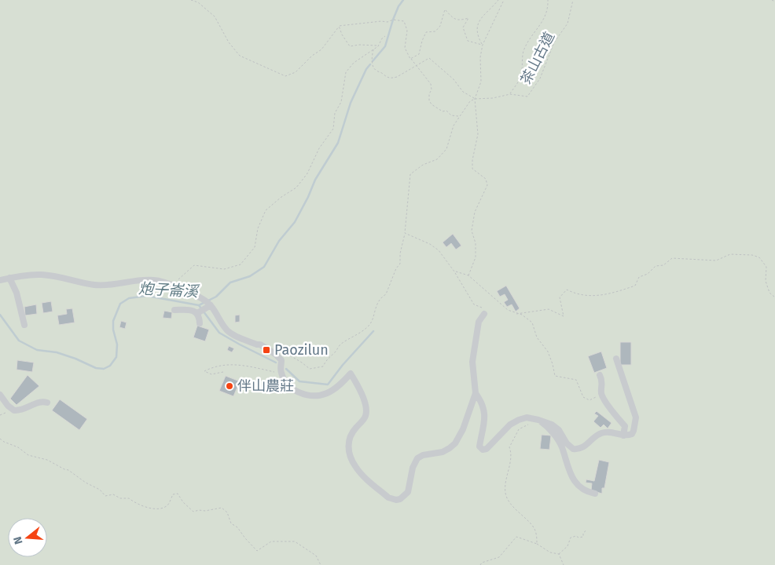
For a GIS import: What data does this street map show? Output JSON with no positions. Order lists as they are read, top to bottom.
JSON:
{
  "streets": {
    "path": ["茶山古道"]
  },
  "water": ["炮子崙溪"],
  "places": {
    "transit": ["Paozilun"],
    "other": ["伴山農莊"]
  },
  "north": "left"
}
